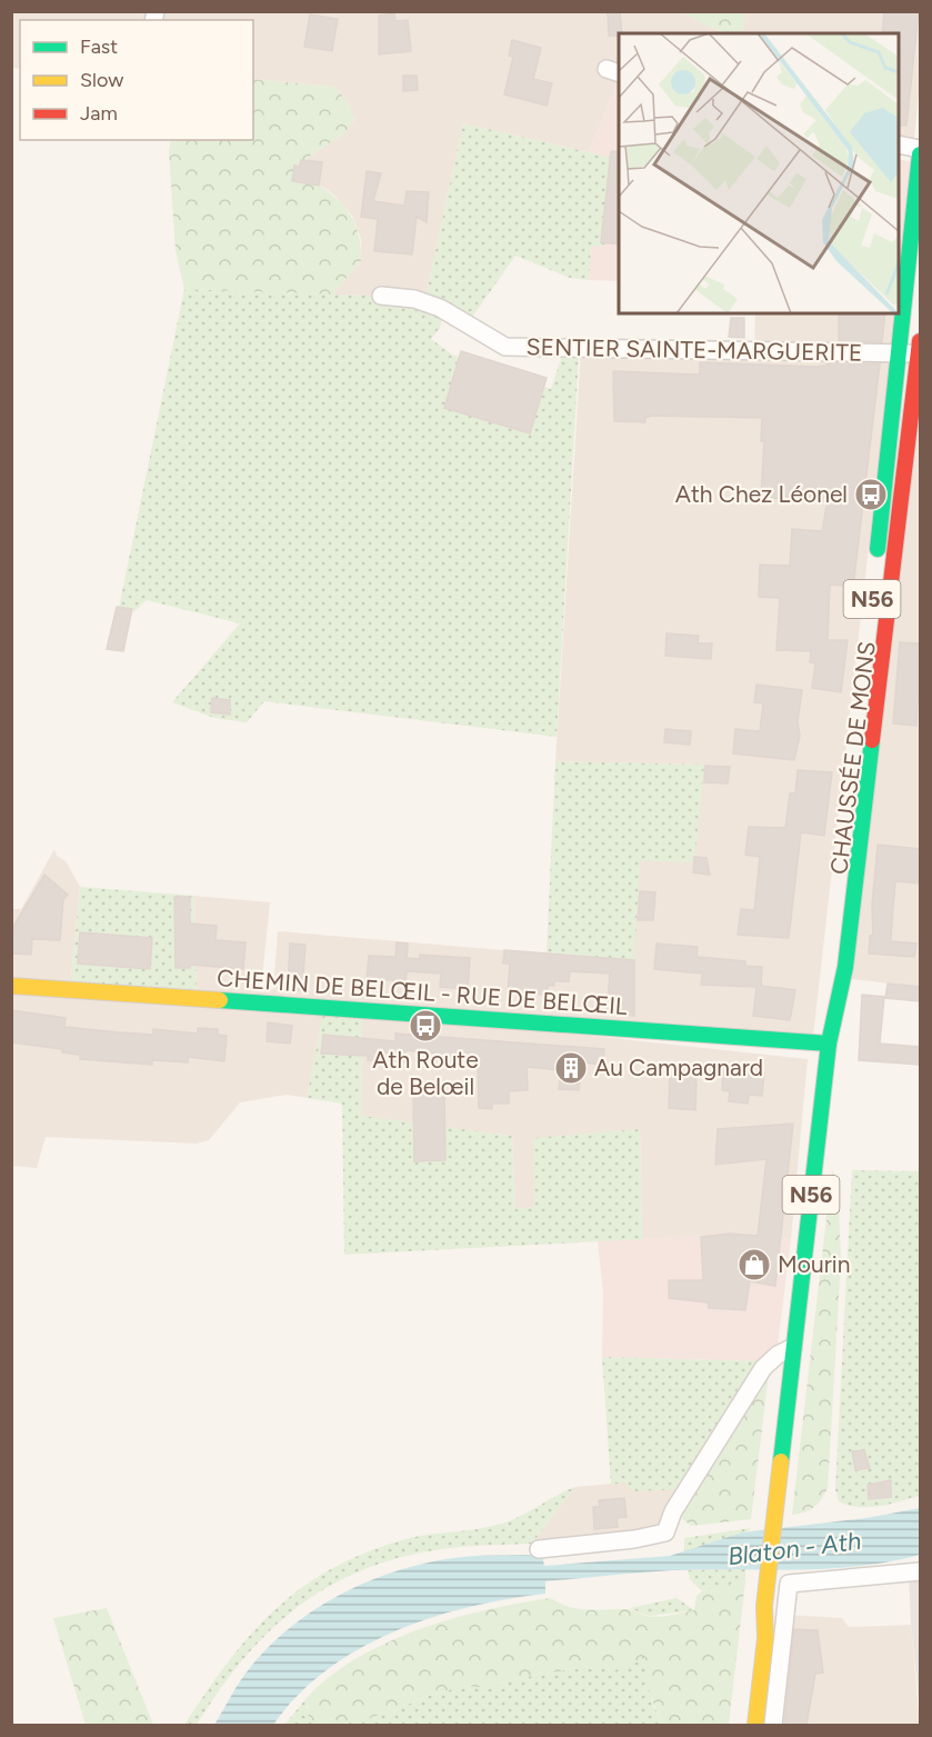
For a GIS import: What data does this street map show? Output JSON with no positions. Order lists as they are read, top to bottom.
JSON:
{
  "streets": {
    "main road": ["N56", "CHAUSSÉE DE MONS", "CHEMIN DE BELŒIL - RUE DE BELŒIL"],
    "street": ["SENTIER SAINTE-MARGUERITE"]
  },
  "crossings": [
    ["SENTIER SAINTE-MARGUERITE", "N56"],
    ["SENTIER SAINTE-MARGUERITE", "CHAUSSÉE DE MONS"],
    ["CHAUSSÉE DE MONS", "CHEMIN DE BELŒIL - RUE DE BELŒIL"]
  ],
  "water": ["Blaton - Ath"],
  "places": {
    "bus stop": ["Ath Chez Léonel", "Ath Route de Belœil"],
    "building": ["Au Campagnard"],
    "shop": ["Mourin"]
  },
  "legend": ["Fast", "Slow", "Jam"]
}
